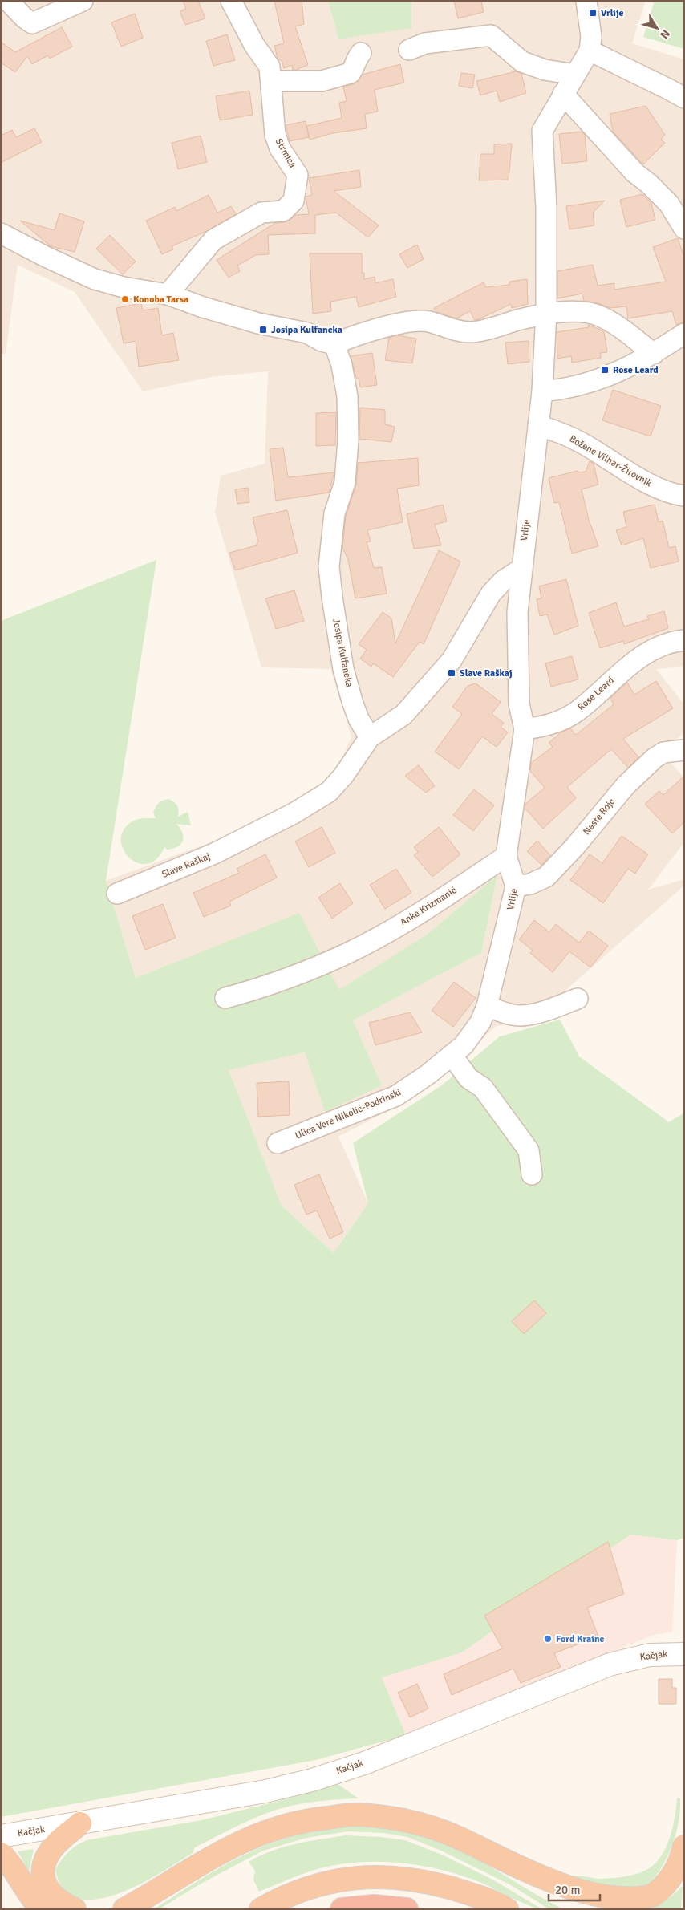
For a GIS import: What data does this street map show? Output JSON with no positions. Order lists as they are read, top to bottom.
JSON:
{
  "streets": {
    "main road": ["Kačjak"],
    "street": [
      "Strmica",
      "Božene Vilhar-Žirovnik",
      "Vrlije",
      "Josipa Kulfaneka",
      "Rose Leard",
      "Naste Rojc",
      "Slave Raškaj",
      "Anke Krizmanić",
      "Ulica Vere Nikolić-Podrinski"
    ]
  },
  "crossings": [
    ["Božene Vilhar-Žirovnik", "Vrlije"],
    ["Vrlije", "Rose Leard"],
    ["Vrlije", "Naste Rojc"],
    ["Vrlije", "Slave Raškaj"],
    ["Vrlije", "Anke Krizmanić"],
    ["Vrlije", "Ulica Vere Nikolić-Podrinski"],
    ["Josipa Kulfaneka", "Slave Raškaj"]
  ],
  "places": {
    "transit": [
      "Vrlije",
      "Josipa Kulfaneka",
      "Rose Leard",
      "Slave Raškaj"
    ],
    "other": ["Konoba Tarsa", "Ford Krainc"]
  },
  "scale_bar": "20 m",
  "north": "bottom right"
}
